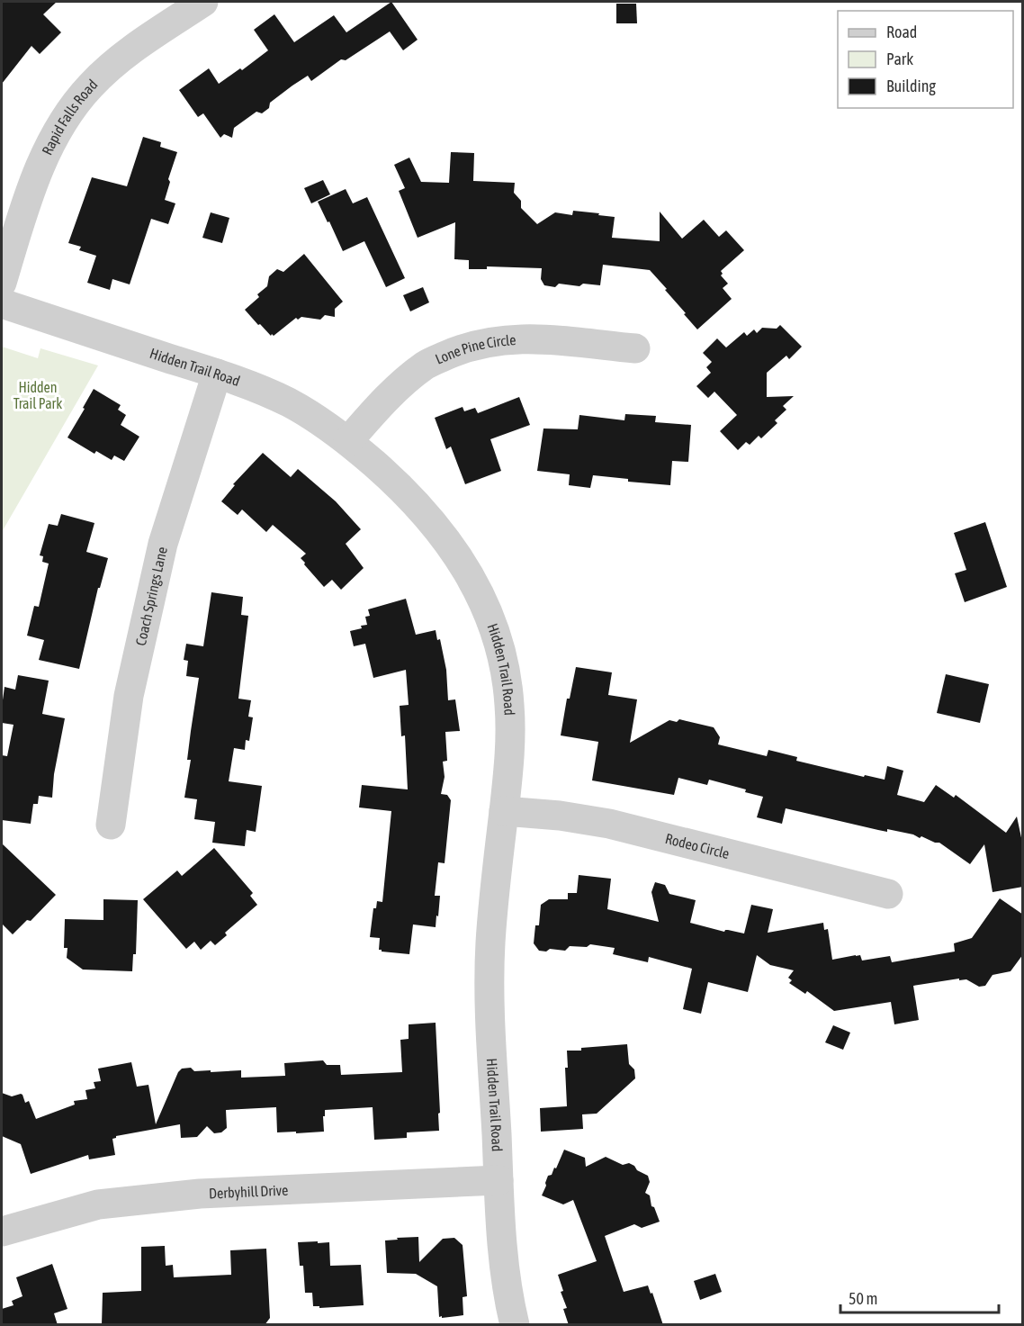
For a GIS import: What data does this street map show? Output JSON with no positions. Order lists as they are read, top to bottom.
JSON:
{
  "streets": {
    "street": [
      "Rapid Falls Road",
      "Lone Pine Circle",
      "Hidden Trail Road",
      "Coach Springs Lane",
      "Rodeo Circle",
      "Derbyhill Drive"
    ]
  },
  "crossings": [
    ["Lone Pine Circle", "Hidden Trail Road"],
    ["Hidden Trail Road", "Coach Springs Lane"],
    ["Hidden Trail Road", "Rodeo Circle"],
    ["Hidden Trail Road", "Derbyhill Drive"]
  ],
  "parks": ["Hidden Trail Park"],
  "legend": ["Road", "Park", "Building"],
  "scale_bar": "50 m"
}
